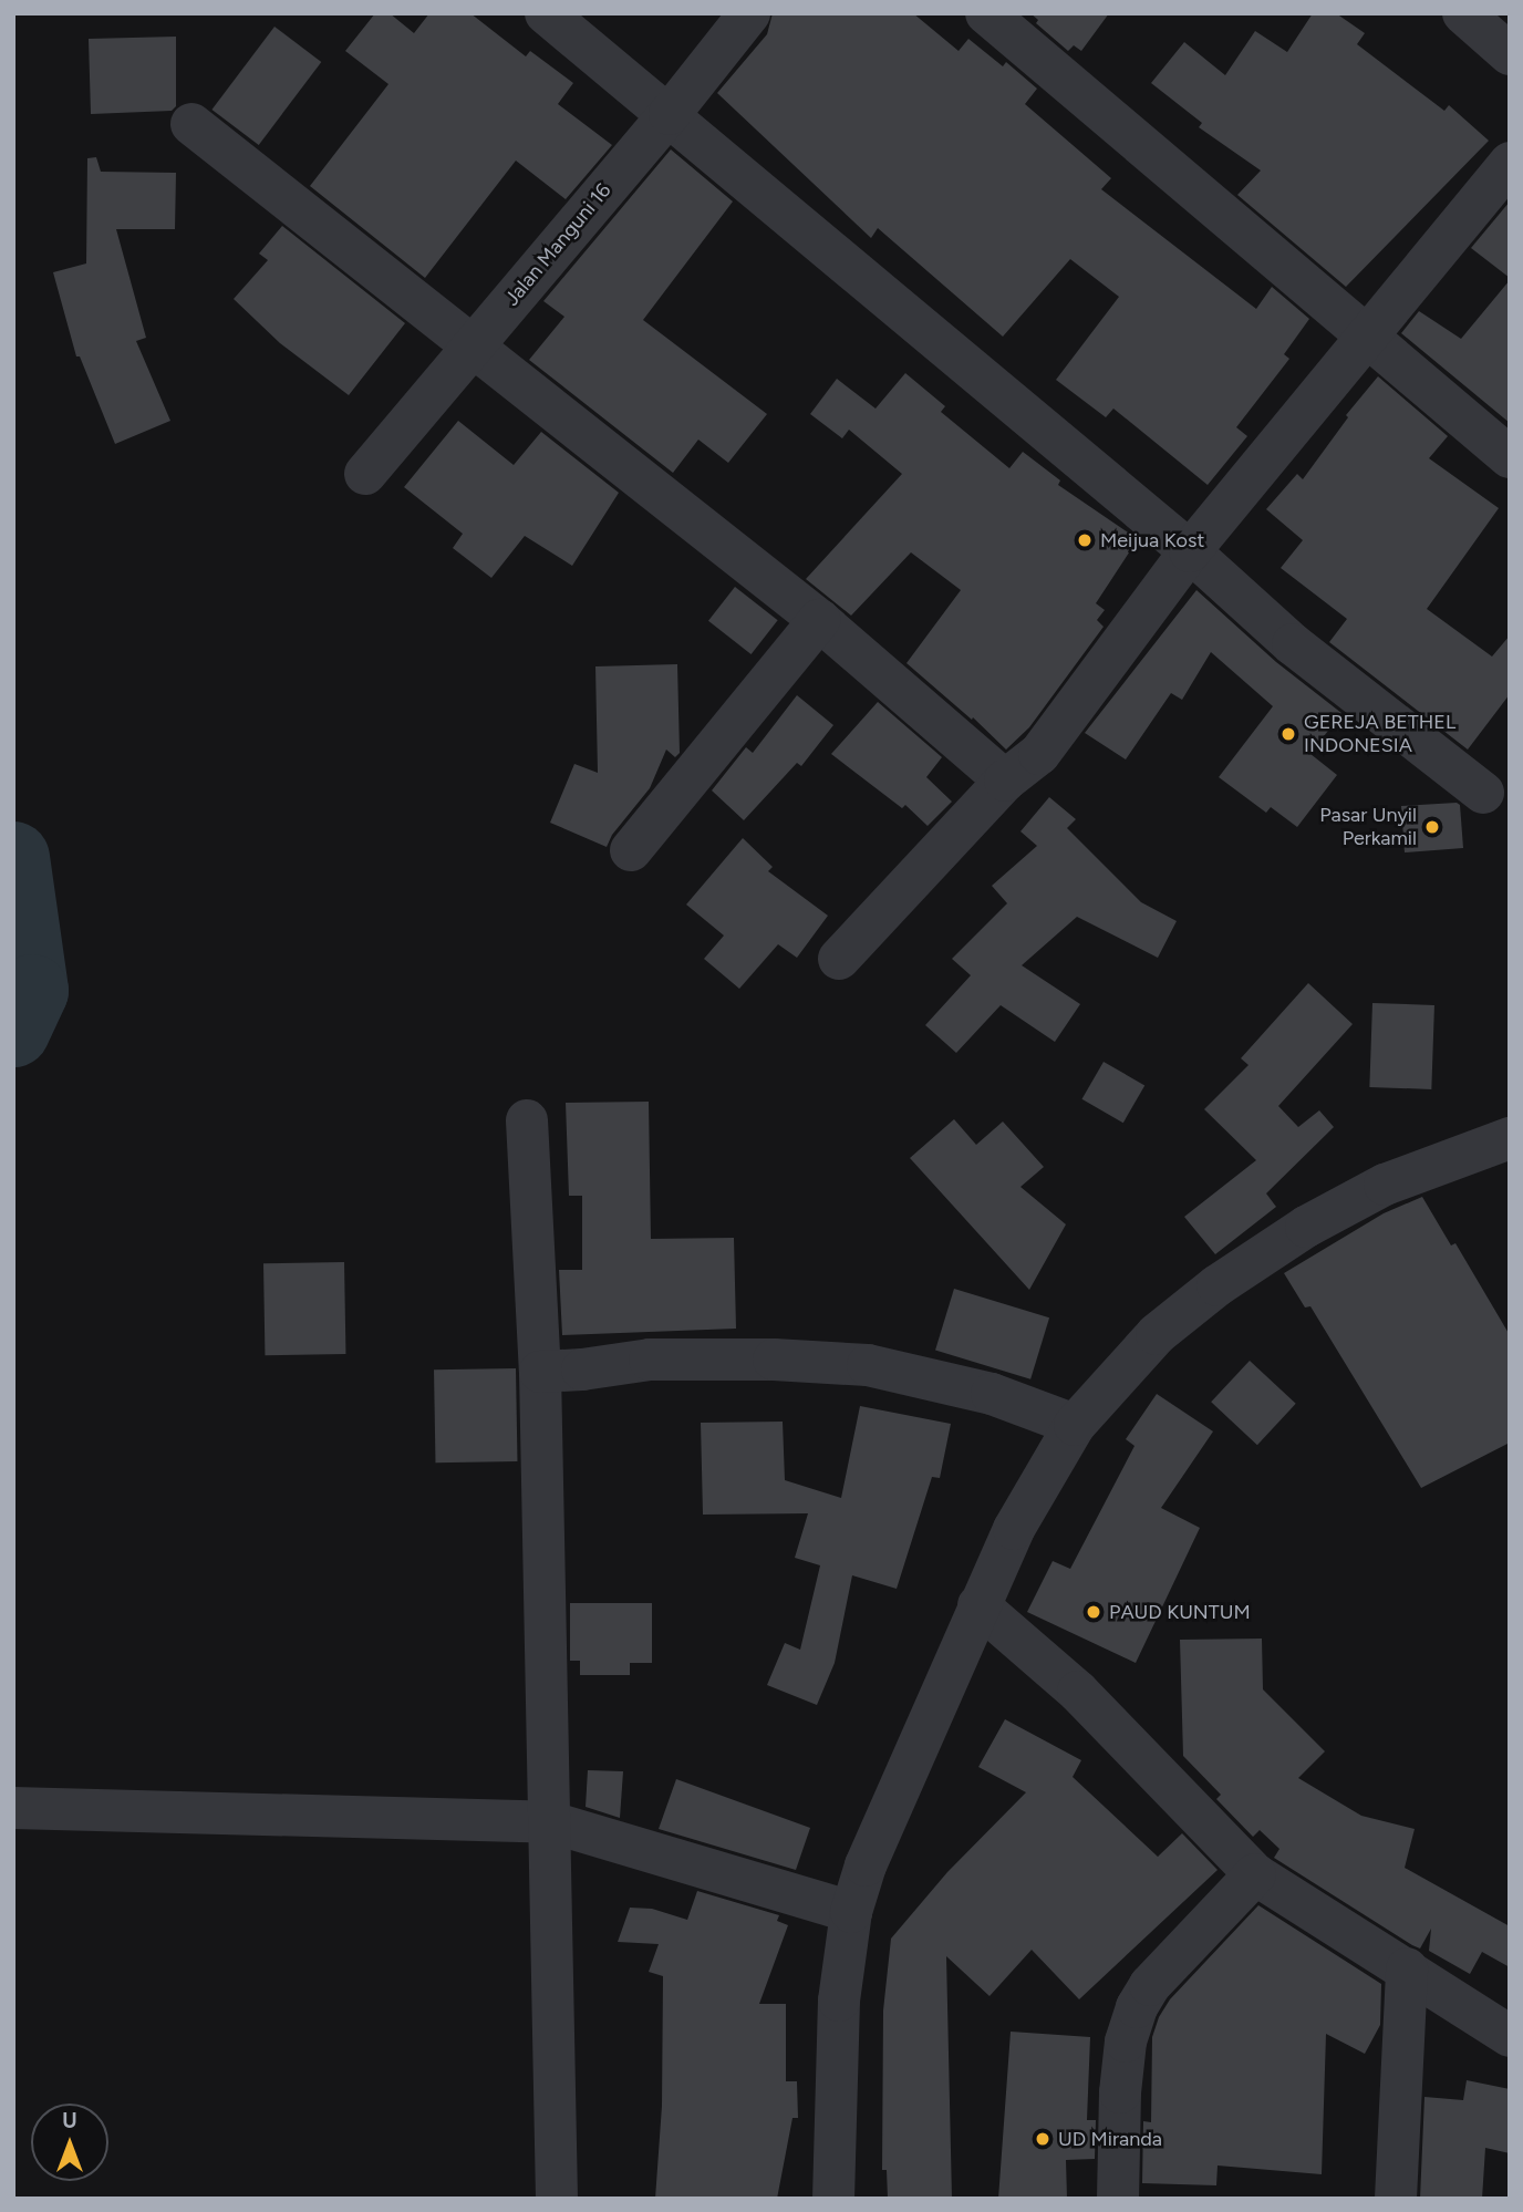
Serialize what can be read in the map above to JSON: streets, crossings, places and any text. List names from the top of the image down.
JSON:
{
  "streets": {
    "street": ["Jalan Manguni 16"]
  },
  "places": [
    "Meijua Kost",
    "GEREJA BETHEL INDONESIA",
    "Pasar Unyil Perkamil",
    "PAUD KUNTUM",
    "UD Miranda"
  ],
  "north": "top"
}
